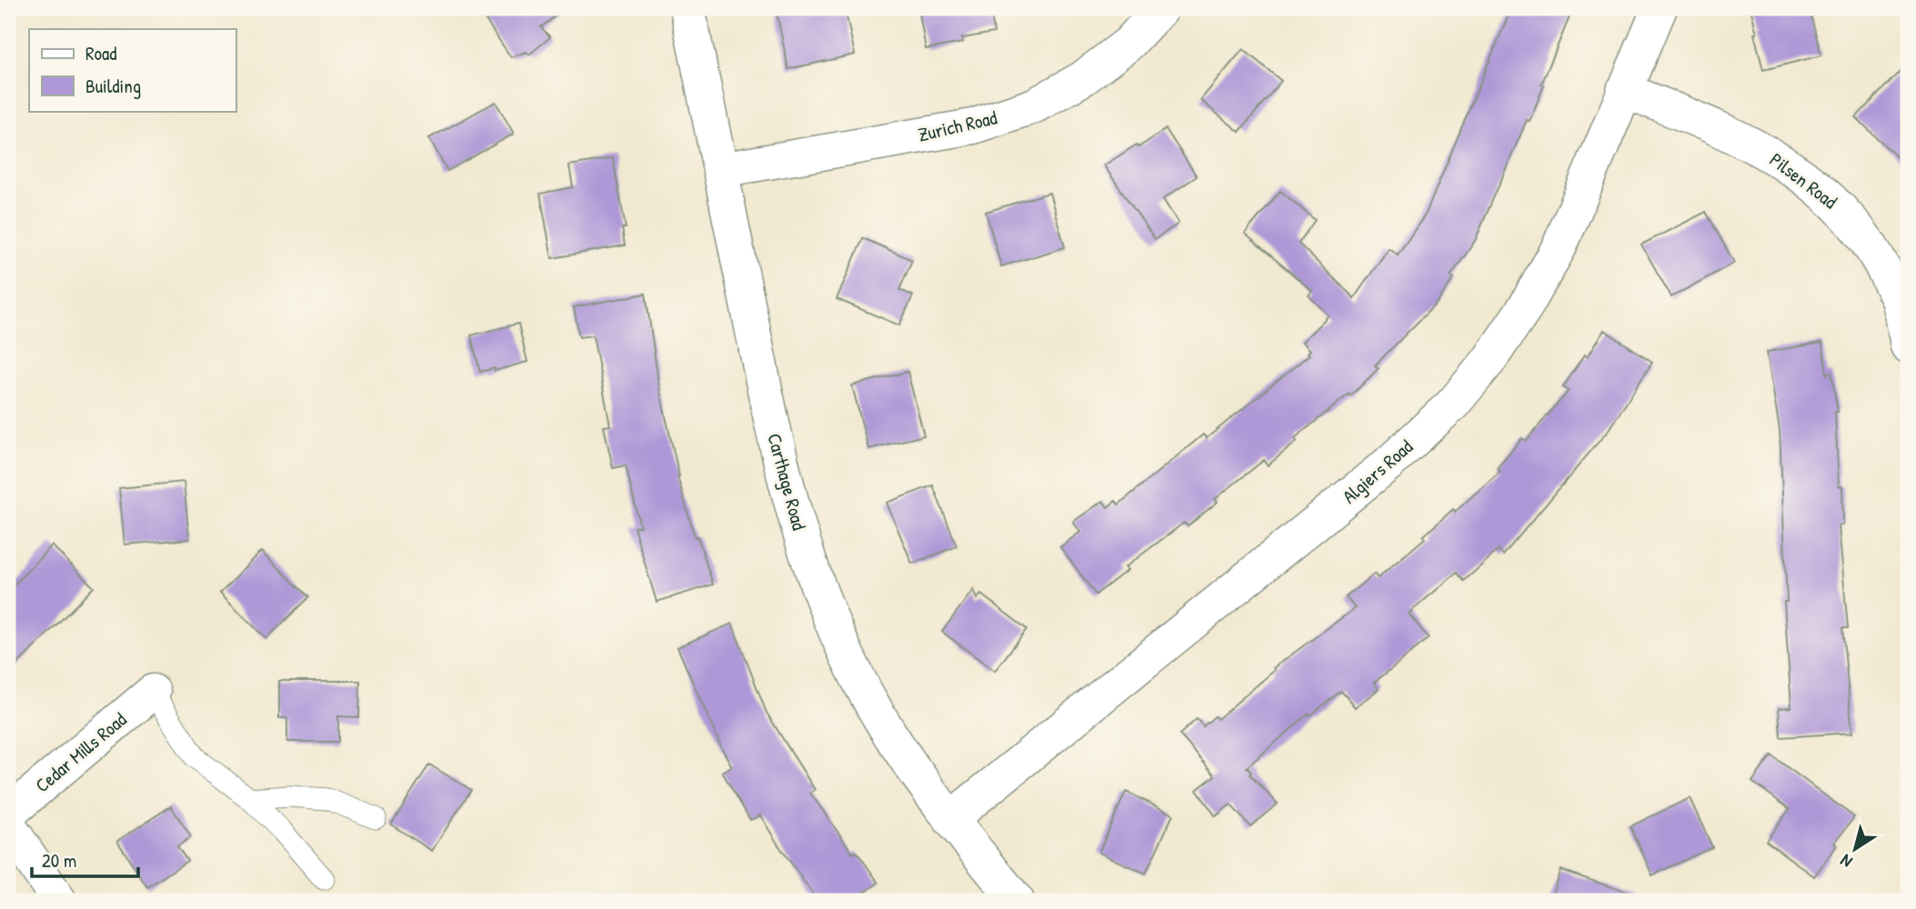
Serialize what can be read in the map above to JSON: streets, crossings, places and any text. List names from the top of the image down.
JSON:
{
  "streets": {
    "street": [
      "Zurich Road",
      "Pilsen Road",
      "Algiers Road",
      "Carthage Road",
      "Cedar Mills Road"
    ]
  },
  "crossings": [
    ["Zurich Road", "Carthage Road"],
    ["Pilsen Road", "Algiers Road"],
    ["Algiers Road", "Carthage Road"]
  ],
  "legend": ["Road", "Building"],
  "scale_bar": "20 m",
  "north": "bottom left"
}
